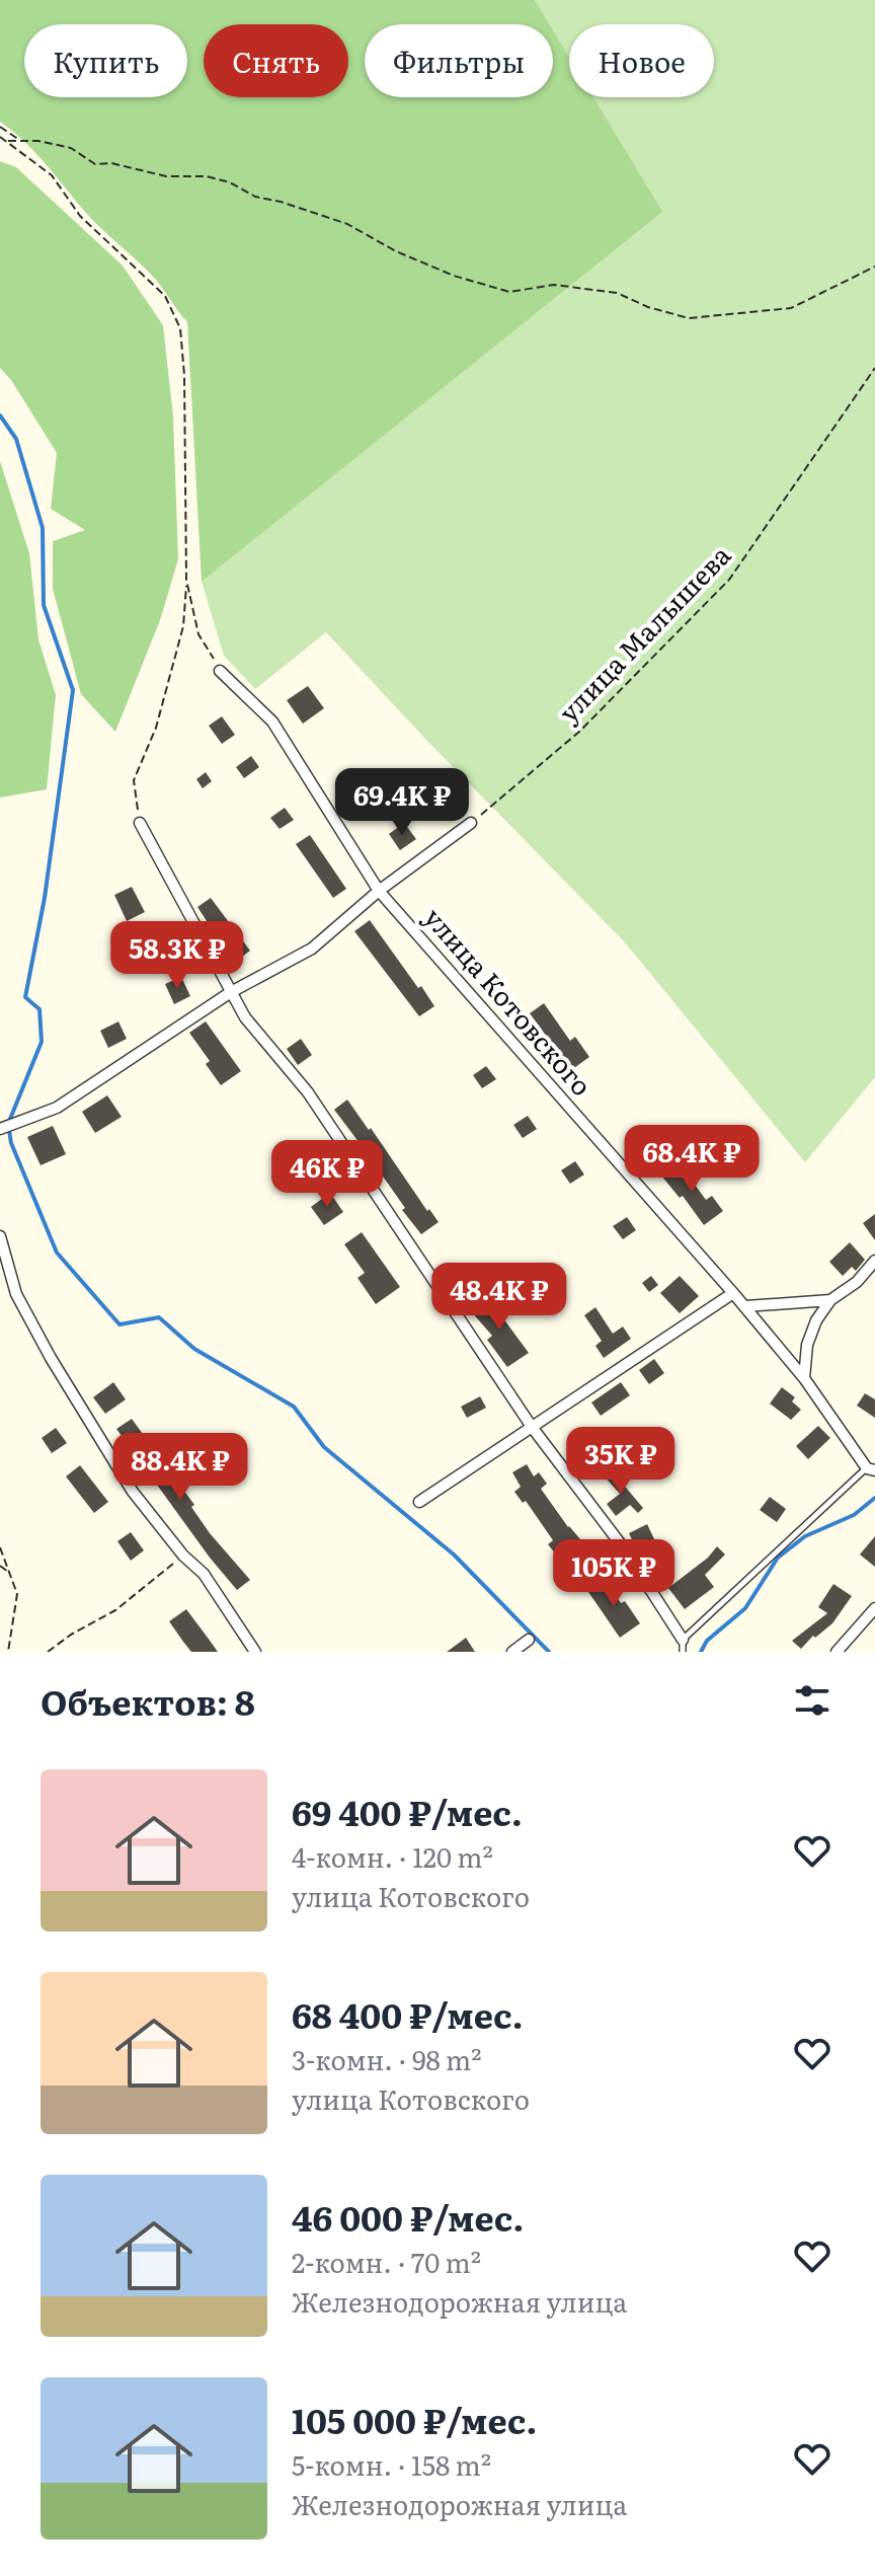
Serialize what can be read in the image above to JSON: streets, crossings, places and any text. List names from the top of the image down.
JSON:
{
  "streets": {
    "street": ["улица Котовского"],
    "path": ["улица Малышева"]
  },
  "page": {
    "chip": [
      "Купить",
      "Снять",
      "Фильтры",
      "Новое"
    ],
    "price": [
      "69.4K ₽",
      "58.3K ₽",
      "68.4K ₽",
      "46K ₽",
      "48.4K ₽",
      "35K ₽",
      "88.4K ₽",
      "105K ₽"
    ],
    "heading": "Объектов: 8",
    "list": [
      {
        "name": "69 400 ₽/мес.",
        "note": "4-комн. · 120 m² · улица Котовского"
      },
      {
        "name": "68 400 ₽/мес.",
        "note": "3-комн. · 98 m² · улица Котовского"
      },
      {
        "name": "46 000 ₽/мес.",
        "note": "2-комн. · 70 m² · Железнодорожная улица"
      },
      {
        "name": "105 000 ₽/мес.",
        "note": "5-комн. · 158 m² · Железнодорожная улица"
      }
    ]
  }
}
